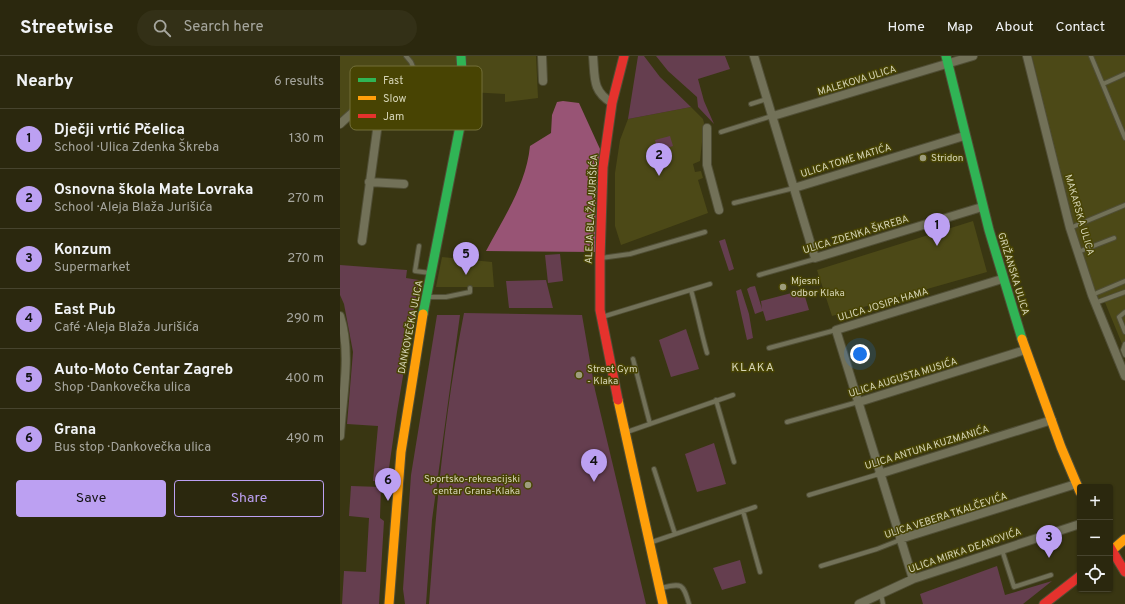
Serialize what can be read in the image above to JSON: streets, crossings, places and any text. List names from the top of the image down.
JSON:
{
  "streets": {
    "street": [
      "MALEKOVA ULICA",
      "ULICA TOME MATIĆA",
      "ALEJA BLAŽA JURIŠIĆA",
      "MAKARSKA ULICA",
      "ULICA ZDENKA ŠKREBA",
      "GRIŽANSKA ULICA",
      "ULICA JOSIPA HAMA",
      "DANKOVEČKA ULICA",
      "ULICA AUGUSTA MUSIĆA",
      "ULICA ANTUNA KUZMANIĆA",
      "ULICA VEBERA TKALČEVIĆA",
      "ULICA MIRKA DEANOVIĆA"
    ]
  },
  "crossings": [
    ["MALEKOVA ULICA", "GRIŽANSKA ULICA"],
    ["ULICA TOME MATIĆA", "GRIŽANSKA ULICA"],
    ["ULICA ZDENKA ŠKREBA", "GRIŽANSKA ULICA"],
    ["GRIŽANSKA ULICA", "ULICA JOSIPA HAMA"],
    ["GRIŽANSKA ULICA", "ULICA AUGUSTA MUSIĆA"],
    ["GRIŽANSKA ULICA", "ULICA ANTUNA KUZMANIĆA"]
  ],
  "districts": ["KLAKA"],
  "places": [
    "Stridon",
    "Mjesni odbor Klaka",
    "Street Gym - Klaka",
    "Sportsko-rekreacijski centar Grana-Klaka"
  ],
  "legend": ["Fast", "Slow", "Jam"],
  "page": {
    "header": "Streetwise",
    "search": "Search here",
    "nav": [
      "Home",
      "Map",
      "About",
      "Contact"
    ],
    "heading": ["Nearby", "6 results"],
    "list": [
      {
        "mark": "1",
        "name": "Dječji vrtić Pčelica",
        "note": "School · Ulica Zdenka Škreba",
        "value": "130 m"
      },
      {
        "mark": "2",
        "name": "Osnovna škola Mate Lovraka",
        "note": "School · Aleja Blaža Jurišića",
        "value": "270 m"
      },
      {
        "mark": "3",
        "name": "Konzum",
        "note": "Supermarket",
        "value": "270 m"
      },
      {
        "mark": "4",
        "name": "East Pub",
        "note": "Café · Aleja Blaža Jurišića",
        "value": "290 m"
      },
      {
        "mark": "5",
        "name": "Auto-Moto Centar Zagreb",
        "note": "Shop · Dankovečka ulica",
        "value": "400 m"
      },
      {
        "mark": "6",
        "name": "Grana",
        "note": "Bus stop · Dankovečka ulica",
        "value": "490 m"
      }
    ],
    "pins": [
      "2",
      "1",
      "5",
      "4",
      "6",
      "3"
    ],
    "buttons": ["Save", "Share"],
    "map_buttons": ["+", "−"]
  }
}
